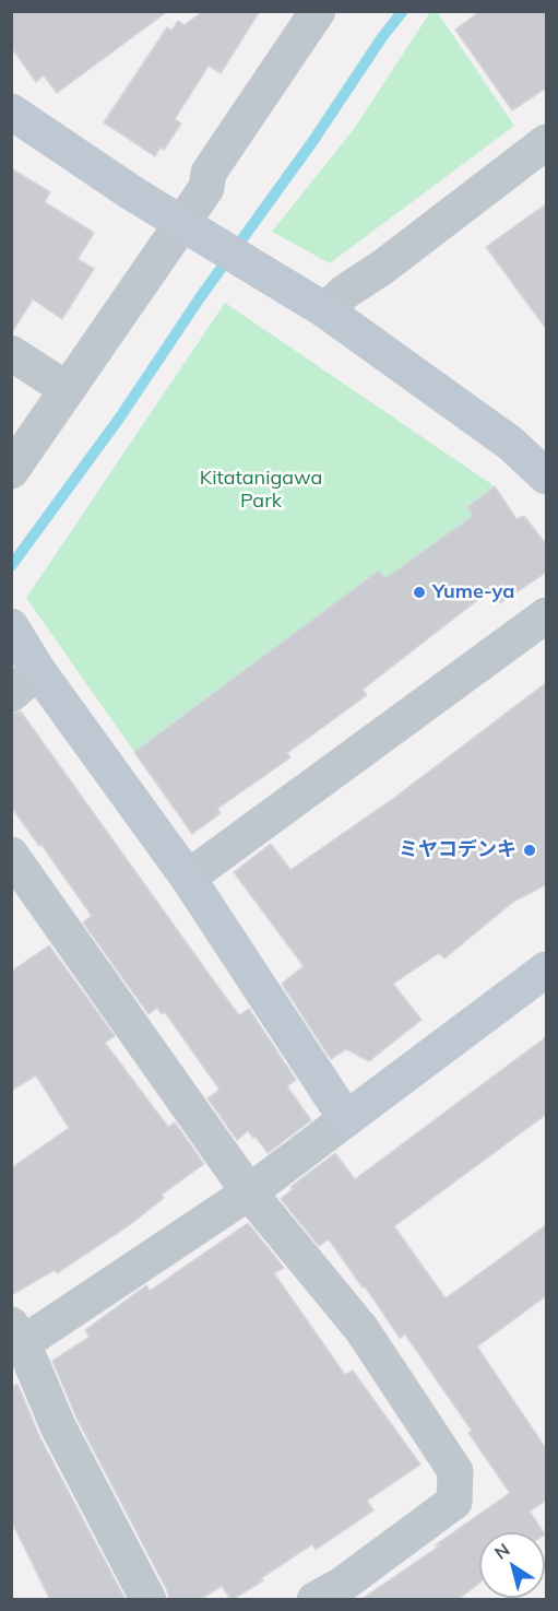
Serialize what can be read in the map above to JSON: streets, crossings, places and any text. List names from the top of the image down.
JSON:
{
  "parks": ["Kitatanigawa Park"],
  "places": ["Yume-ya", "ミヤコデンキ"],
  "north": "top left"
}
